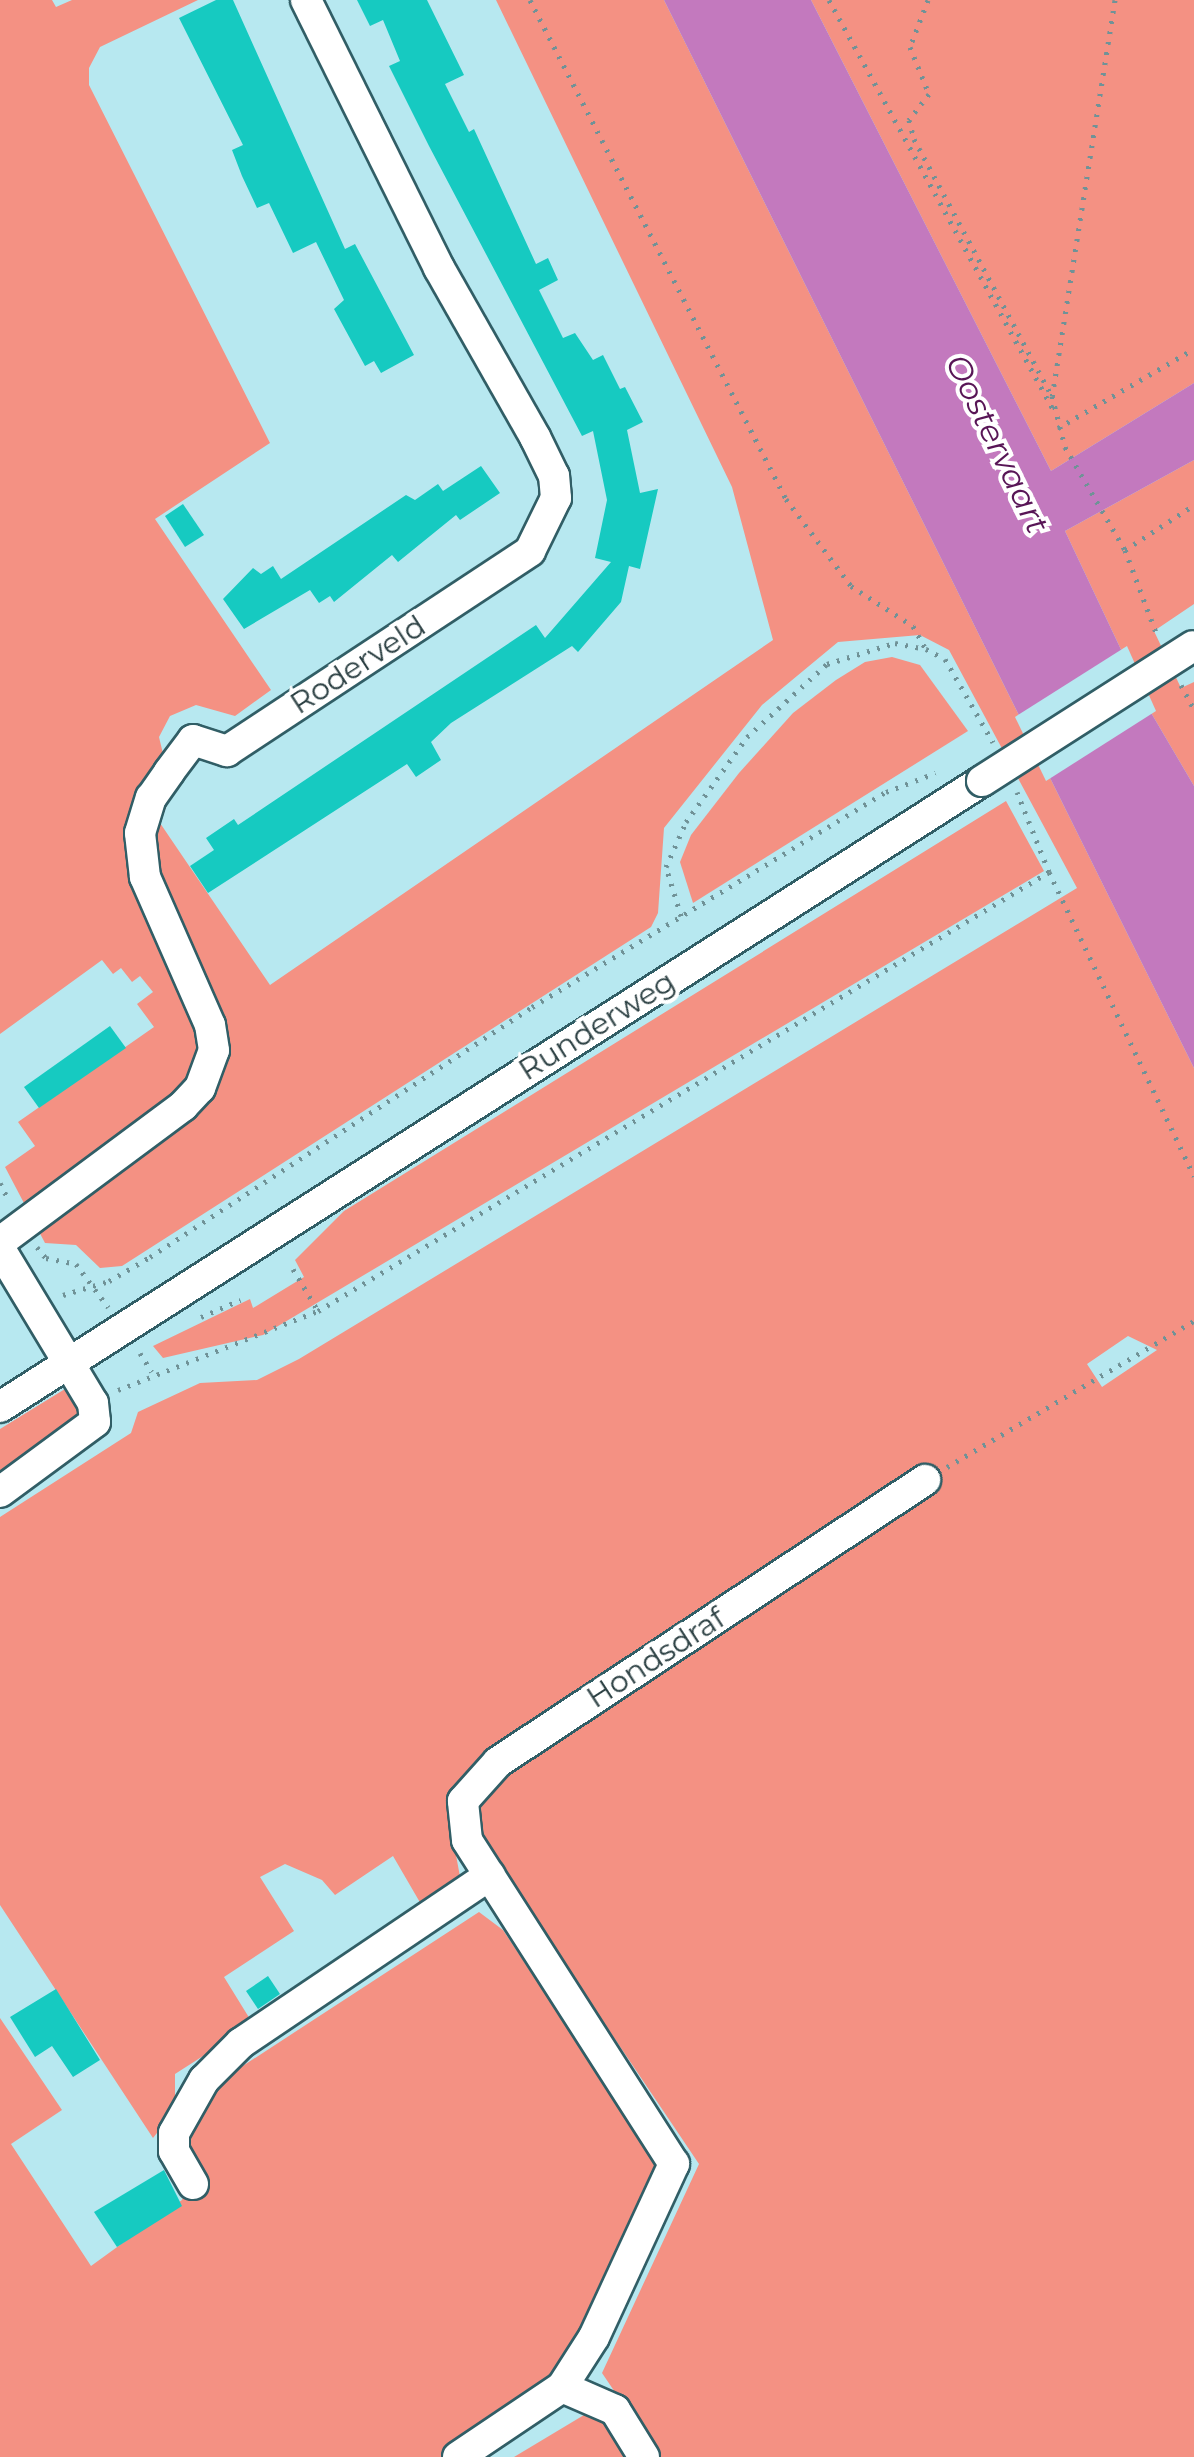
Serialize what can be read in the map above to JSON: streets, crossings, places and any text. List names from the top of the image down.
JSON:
{
  "streets": {
    "street": ["Roderveld", "Runderweg", "Hondsdraf"]
  },
  "water": ["Oostervaart"]
}
